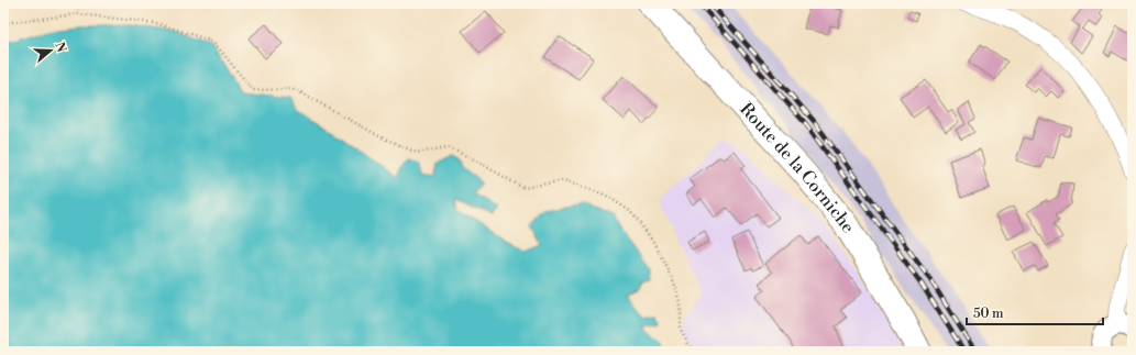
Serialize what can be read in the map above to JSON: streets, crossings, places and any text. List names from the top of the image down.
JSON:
{
  "streets": {
    "main road": ["Route de la Corniche"]
  },
  "scale_bar": "50 m",
  "north": "right"
}
